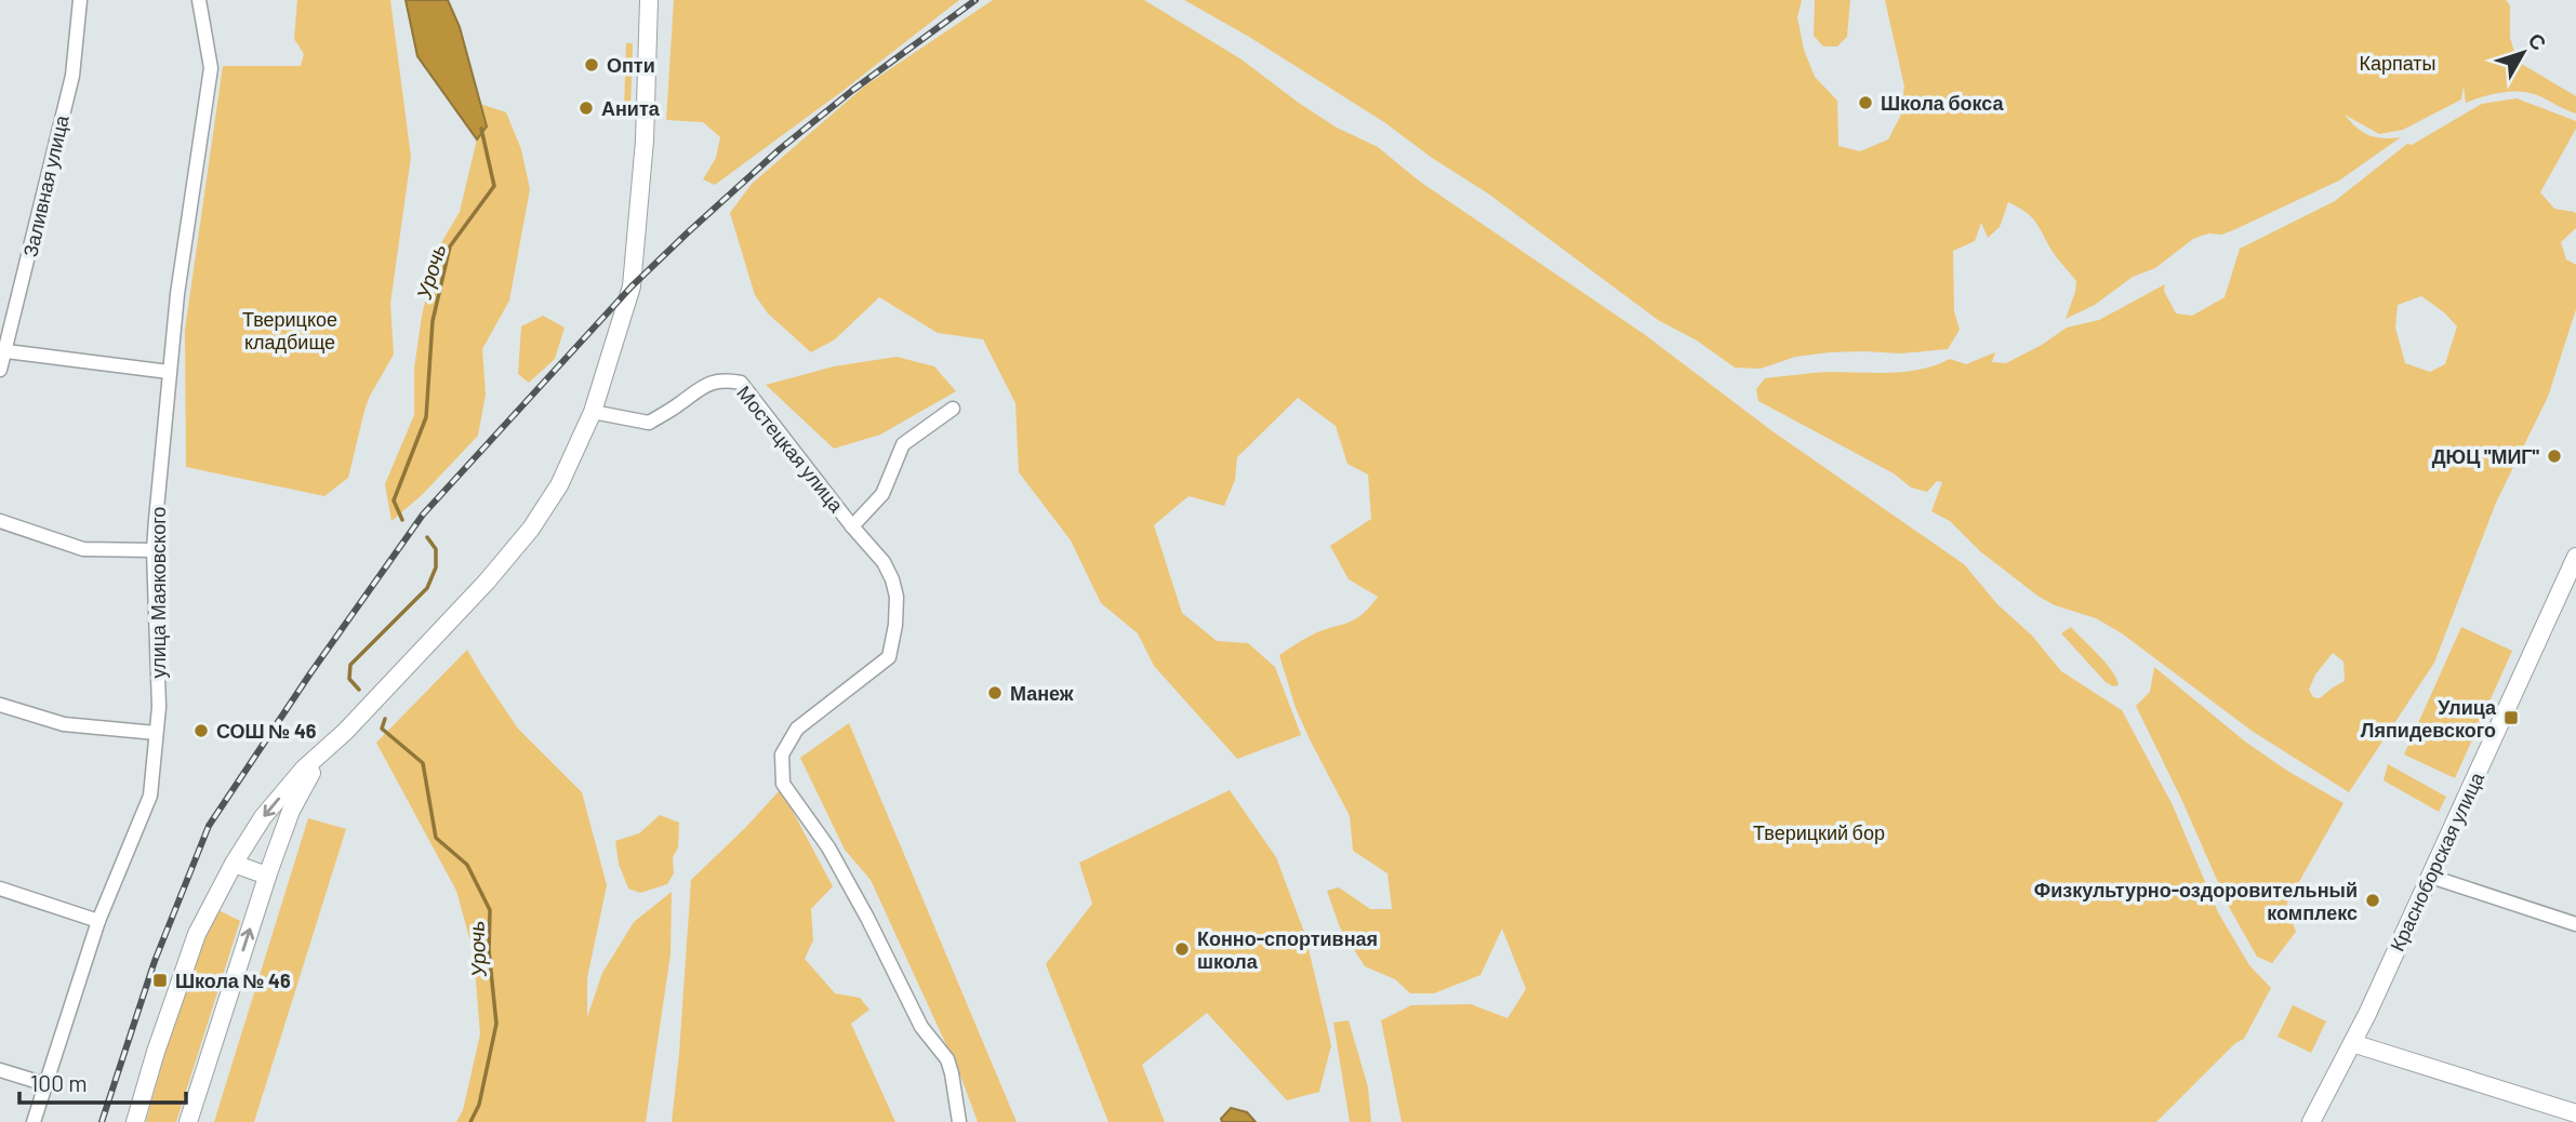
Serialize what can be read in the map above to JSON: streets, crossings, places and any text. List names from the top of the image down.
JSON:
{
  "streets": {
    "main road": ["Красноборская улица"],
    "street": ["Заливная улица", "Мостецкая улица", "улица Маяковского"]
  },
  "water": ["Урочь"],
  "parks": ["Карпаты", "Тверицкое кладбище", "Тверицкий бор"],
  "places": {
    "other": [
      "Опти",
      "Школа бокса",
      "Анита",
      "ДЮЦ \"МИГ\"",
      "Манеж",
      "СОШ № 46",
      "Физкультурно-оздоровительный комплекс",
      "Конно-спортивная школа"
    ],
    "transit": ["Улица Ляпидевского", "Школа № 46"]
  },
  "scale_bar": "100 m",
  "north": "top right"
}
